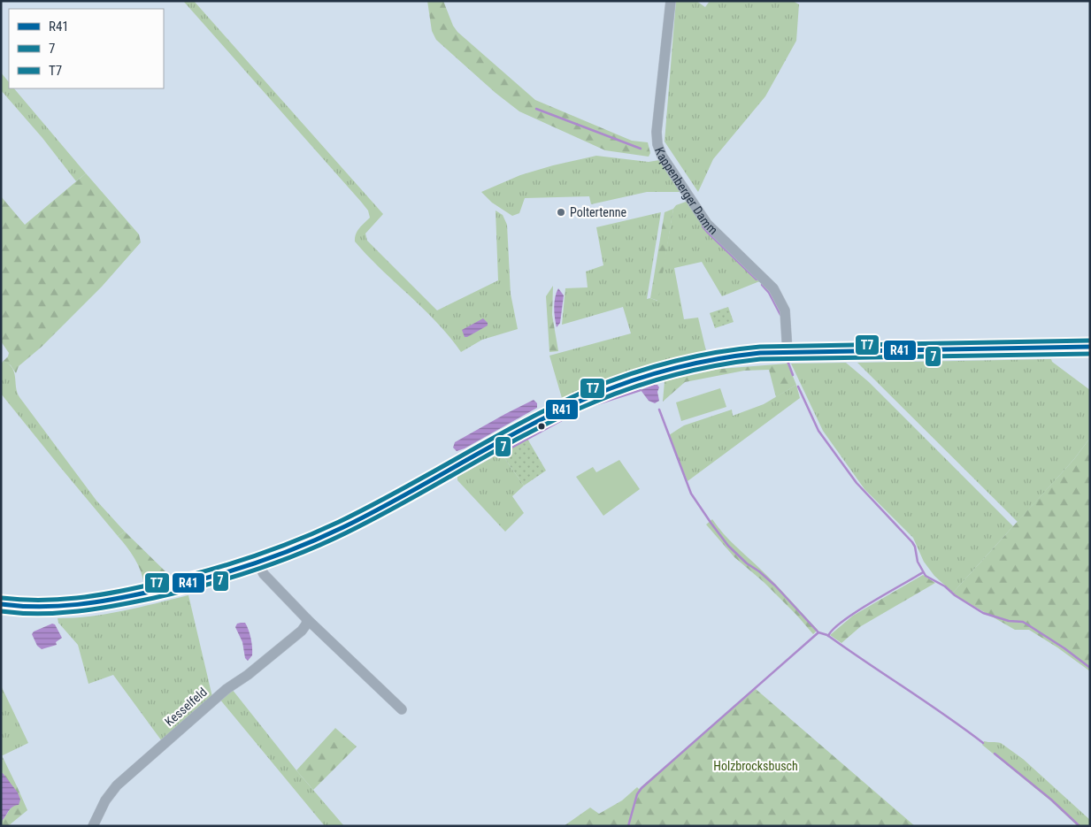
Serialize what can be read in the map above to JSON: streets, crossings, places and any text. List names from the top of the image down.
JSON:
{
  "streets": {
    "street": ["Kappenberger Damm", "Kesselfeld"]
  },
  "parks": ["Holzbrocksbusch"],
  "places": ["Poltertenne"],
  "lines": ["transit line T7", "transit line R41", "transit line 7"],
  "legend": ["R41", "7", "T7"]
}
